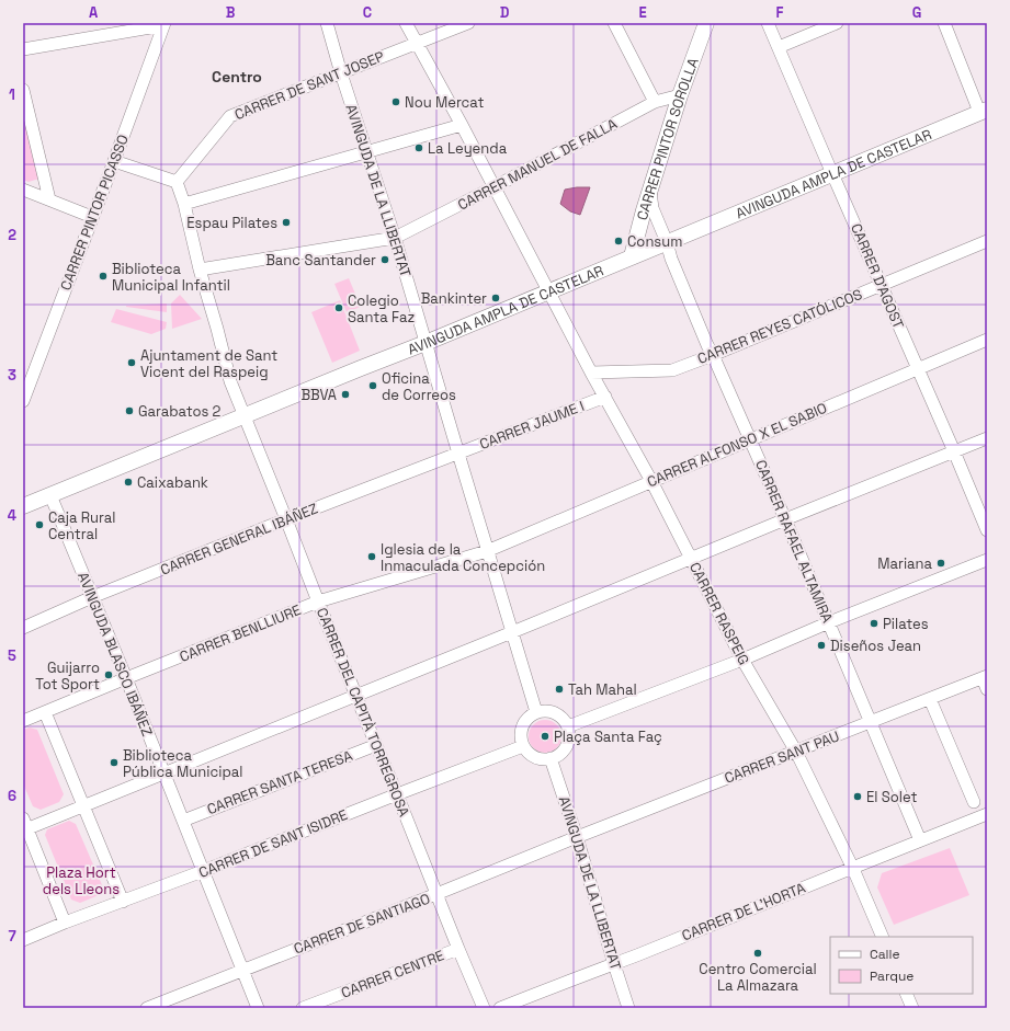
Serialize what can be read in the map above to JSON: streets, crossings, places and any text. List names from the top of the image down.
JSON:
{
  "streets": {
    "main road": ["CARRER PINTOR SOROLLA", "AVINGUDA AMPLA DE CASTELAR"],
    "street": [
      "CARRER DE SANT JOSEP",
      "CARRER MANUEL DE FALLA",
      "AVINGUDA DE LA LLIBERTAT",
      "CARRER PINTOR PICASSO",
      "CARRER D'AGOST",
      "CARRER REYES CATÓLICOS",
      "CARRER JAUME I",
      "CARRER ALFONSO X EL SABIO",
      "CARRER GENERAL IBÁÑEZ",
      "CARRER RAFAEL ALTAMIRA",
      "CARRER RASPEIG",
      "CARRER BENLLIURE",
      "AVINGUDA BLASCO IBÁÑEZ",
      "CARRER DEL CAPITÀ TORREGROSA",
      "CARRER SANT PAU",
      "CARRER SANTA TERESA",
      "CARRER DE SANT ISIDRE",
      "CARRER DE L'HORTA",
      "CARRER DE SANTIAGO",
      "CARRER CENTRE"
    ]
  },
  "crossings": [
    ["CARRER DE SANT JOSEP", "AVINGUDA DE LA LLIBERTAT"],
    ["CARRER DE SANT JOSEP", "CARRER RASPEIG"],
    ["CARRER DE SANT JOSEP", "CARRER DEL CAPITÀ TORREGROSA"],
    ["CARRER PINTOR SOROLLA", "CARRER MANUEL DE FALLA"],
    ["CARRER PINTOR SOROLLA", "AVINGUDA AMPLA DE CASTELAR"],
    ["CARRER PINTOR SOROLLA", "CARRER RAFAEL ALTAMIRA"],
    ["CARRER MANUEL DE FALLA", "AVINGUDA DE LA LLIBERTAT"],
    ["CARRER MANUEL DE FALLA", "CARRER RASPEIG"],
    ["CARRER MANUEL DE FALLA", "CARRER DEL CAPITÀ TORREGROSA"],
    ["AVINGUDA AMPLA DE CASTELAR", "AVINGUDA DE LA LLIBERTAT"],
    ["AVINGUDA AMPLA DE CASTELAR", "CARRER D'AGOST"],
    ["AVINGUDA AMPLA DE CASTELAR", "CARRER RAFAEL ALTAMIRA"],
    ["AVINGUDA AMPLA DE CASTELAR", "CARRER RASPEIG"],
    ["AVINGUDA AMPLA DE CASTELAR", "AVINGUDA BLASCO IBÁÑEZ"],
    ["AVINGUDA AMPLA DE CASTELAR", "CARRER DEL CAPITÀ TORREGROSA"],
    ["AVINGUDA DE LA LLIBERTAT", "CARRER JAUME I"],
    ["AVINGUDA DE LA LLIBERTAT", "CARRER ALFONSO X EL SABIO"],
    ["AVINGUDA DE LA LLIBERTAT", "CARRER GENERAL IBÁÑEZ"],
    ["AVINGUDA DE LA LLIBERTAT", "CARRER BENLLIURE"],
    ["AVINGUDA DE LA LLIBERTAT", "CARRER SANT PAU"],
    ["AVINGUDA DE LA LLIBERTAT", "CARRER DE SANT ISIDRE"],
    ["AVINGUDA DE LA LLIBERTAT", "CARRER DE L'HORTA"],
    ["AVINGUDA DE LA LLIBERTAT", "CARRER DE SANTIAGO"],
    ["CARRER D'AGOST", "CARRER REYES CATÓLICOS"],
    ["CARRER D'AGOST", "CARRER ALFONSO X EL SABIO"],
    ["CARRER REYES CATÓLICOS", "CARRER RAFAEL ALTAMIRA"],
    ["CARRER REYES CATÓLICOS", "CARRER RASPEIG"],
    ["CARRER JAUME I", "CARRER GENERAL IBÁÑEZ"],
    ["CARRER JAUME I", "CARRER RASPEIG"],
    ["CARRER ALFONSO X EL SABIO", "CARRER RAFAEL ALTAMIRA"],
    ["CARRER ALFONSO X EL SABIO", "CARRER RASPEIG"],
    ["CARRER ALFONSO X EL SABIO", "CARRER BENLLIURE"],
    ["CARRER GENERAL IBÁÑEZ", "AVINGUDA BLASCO IBÁÑEZ"],
    ["CARRER GENERAL IBÁÑEZ", "CARRER DEL CAPITÀ TORREGROSA"],
    ["CARRER RAFAEL ALTAMIRA", "CARRER SANT PAU"],
    ["CARRER RAFAEL ALTAMIRA", "CARRER DE L'HORTA"],
    ["CARRER RASPEIG", "CARRER SANT PAU"],
    ["CARRER RASPEIG", "CARRER DE L'HORTA"],
    ["CARRER BENLLIURE", "AVINGUDA BLASCO IBÁÑEZ"],
    ["CARRER BENLLIURE", "CARRER DEL CAPITÀ TORREGROSA"],
    ["AVINGUDA BLASCO IBÁÑEZ", "CARRER SANTA TERESA"],
    ["AVINGUDA BLASCO IBÁÑEZ", "CARRER DE SANT ISIDRE"],
    ["AVINGUDA BLASCO IBÁÑEZ", "CARRER DE SANTIAGO"],
    ["CARRER DEL CAPITÀ TORREGROSA", "CARRER SANTA TERESA"],
    ["CARRER DEL CAPITÀ TORREGROSA", "CARRER DE SANT ISIDRE"],
    ["CARRER DEL CAPITÀ TORREGROSA", "CARRER DE SANTIAGO"],
    ["CARRER DEL CAPITÀ TORREGROSA", "CARRER CENTRE"],
    ["CARRER SANT PAU", "CARRER DE SANTIAGO"]
  ],
  "districts": ["Centro"],
  "parks": ["Plaza Hort dels Lleons"],
  "places": [
    "Nou Mercat",
    "La Leyenda",
    "Espau Pilates",
    "Consum",
    "Banc Santander",
    "Biblioteca Municipal Infantil",
    "Bankinter",
    "Colegio Santa Faz",
    "Ajuntament de Sant Vicent del Raspeig",
    "Oficina de Correos",
    "BBVA",
    "Garabatos 2",
    "Caixabank",
    "Caja Rural Central",
    "Iglesia de la Inmaculada Concepción",
    "Mariana",
    "Pilates",
    "Diseños Jean",
    "Guijarro Tot Sport",
    "Tah Mahal",
    "Plaça Santa Faç",
    "Biblioteca Pública Municipal",
    "El Solet",
    "Centro Comercial La Almazara"
  ],
  "legend": ["Calle", "Parque"],
  "grid": {
    "columns": [
      "A",
      "B",
      "C",
      "D",
      "E",
      "F",
      "G"
    ],
    "rows": [
      "1",
      "2",
      "3",
      "4",
      "5",
      "6",
      "7"
    ]
  }
}
